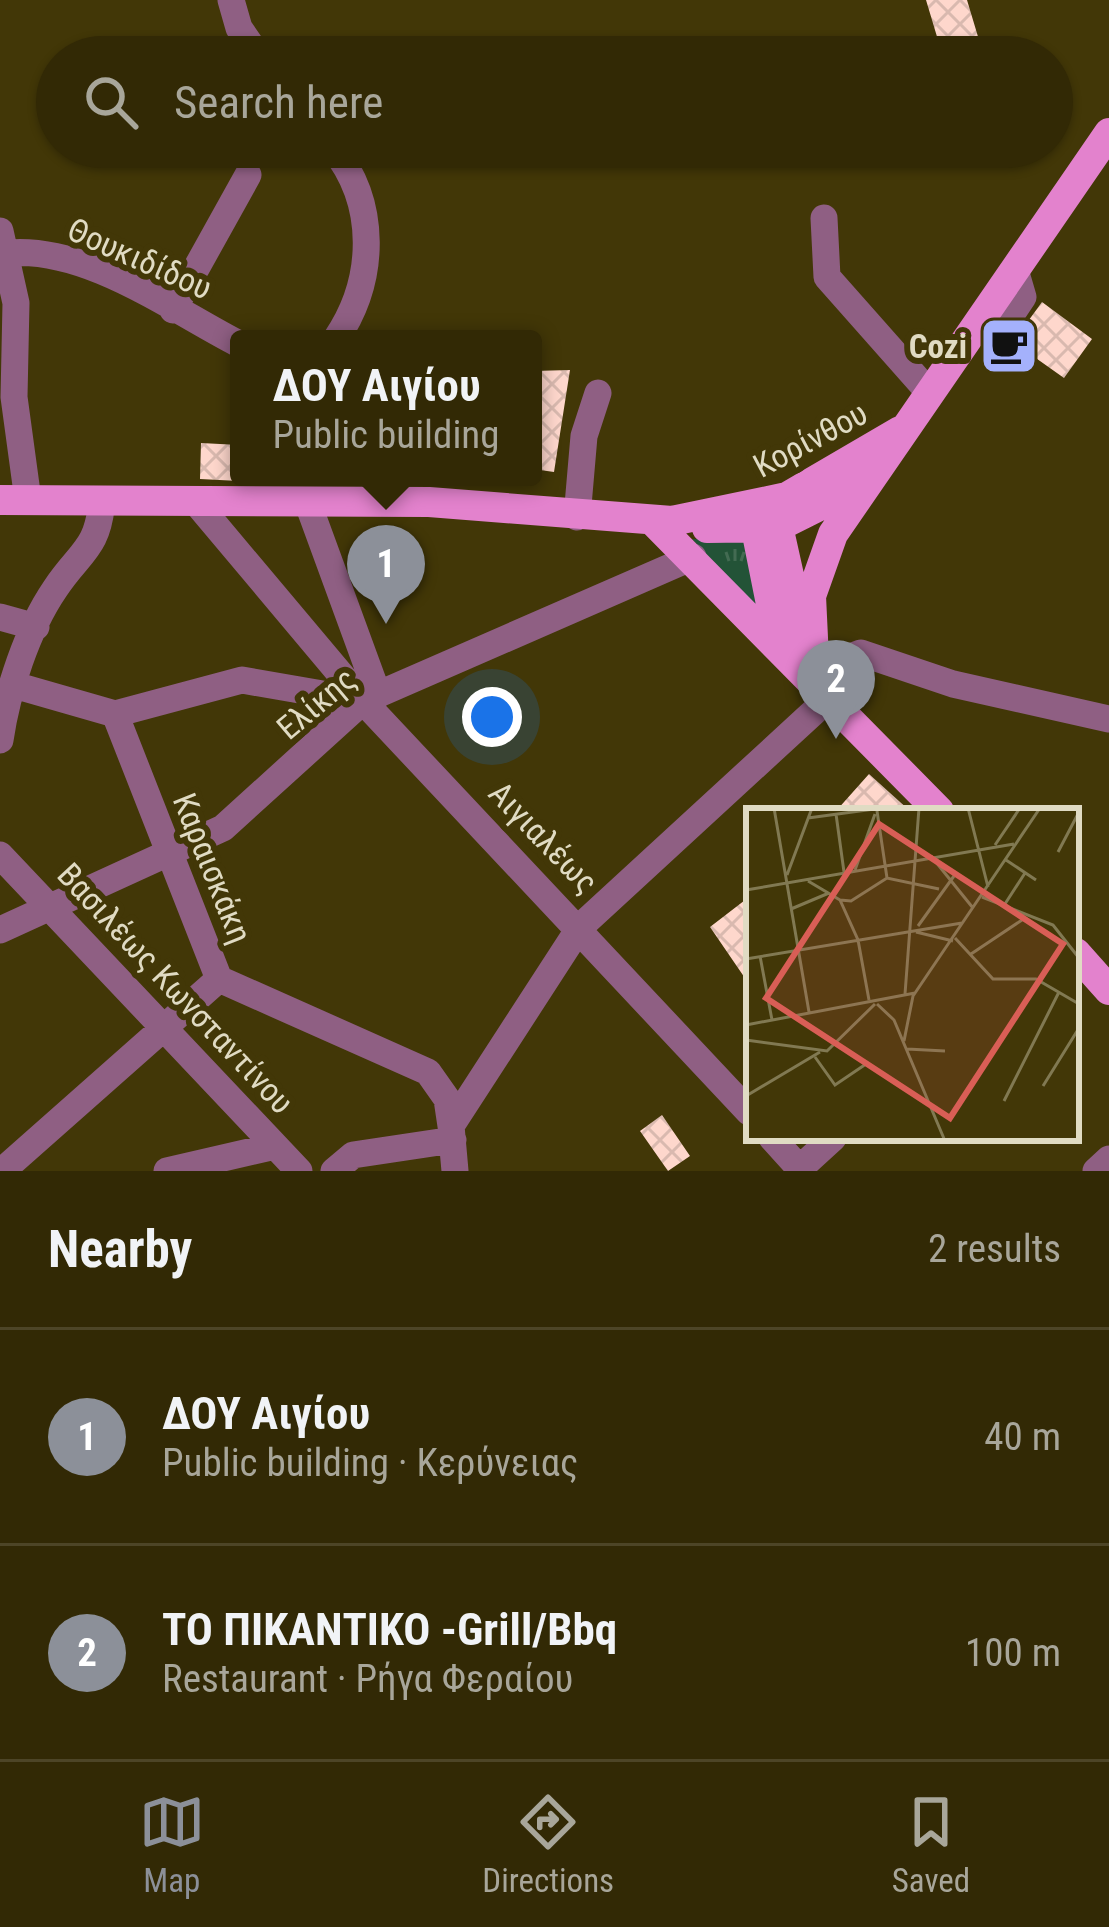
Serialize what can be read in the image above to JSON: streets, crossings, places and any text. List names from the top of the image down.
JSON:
{
  "streets": {
    "main road": ["Κορίνθου"],
    "street": [
      "Θουκιδίδου",
      "Ελίκης",
      "Αιγιαλέως",
      "Καραισκάκη",
      "Βασιλέως Κωνσταντίνου"
    ]
  },
  "crossings": [
    ["Ελίκης", "Αιγιαλέως"],
    ["Ελίκης", "Καραισκάκη"],
    ["Ελίκης", "Βασιλέως Κωνσταντίνου"]
  ],
  "places": {
    "cafe": ["Cozi"]
  },
  "page": {
    "search": "Search here",
    "popup": ["ΔΟΥ Αιγίου", "Public building"],
    "pins": ["1", "2"],
    "heading": ["Nearby", "2 results"],
    "list": [
      {
        "mark": "1",
        "name": "ΔΟΥ Αιγίου",
        "note": "Public building · Κερύνειας",
        "value": "40 m"
      },
      {
        "mark": "2",
        "name": "ΤΟ ΠΙΚΑΝΤΙΚΟ -Grill/Bbq",
        "note": "Restaurant · Ρήγα Φεραίου",
        "value": "100 m"
      }
    ],
    "nav": ["Map", "Directions", "Saved"]
  }
}
